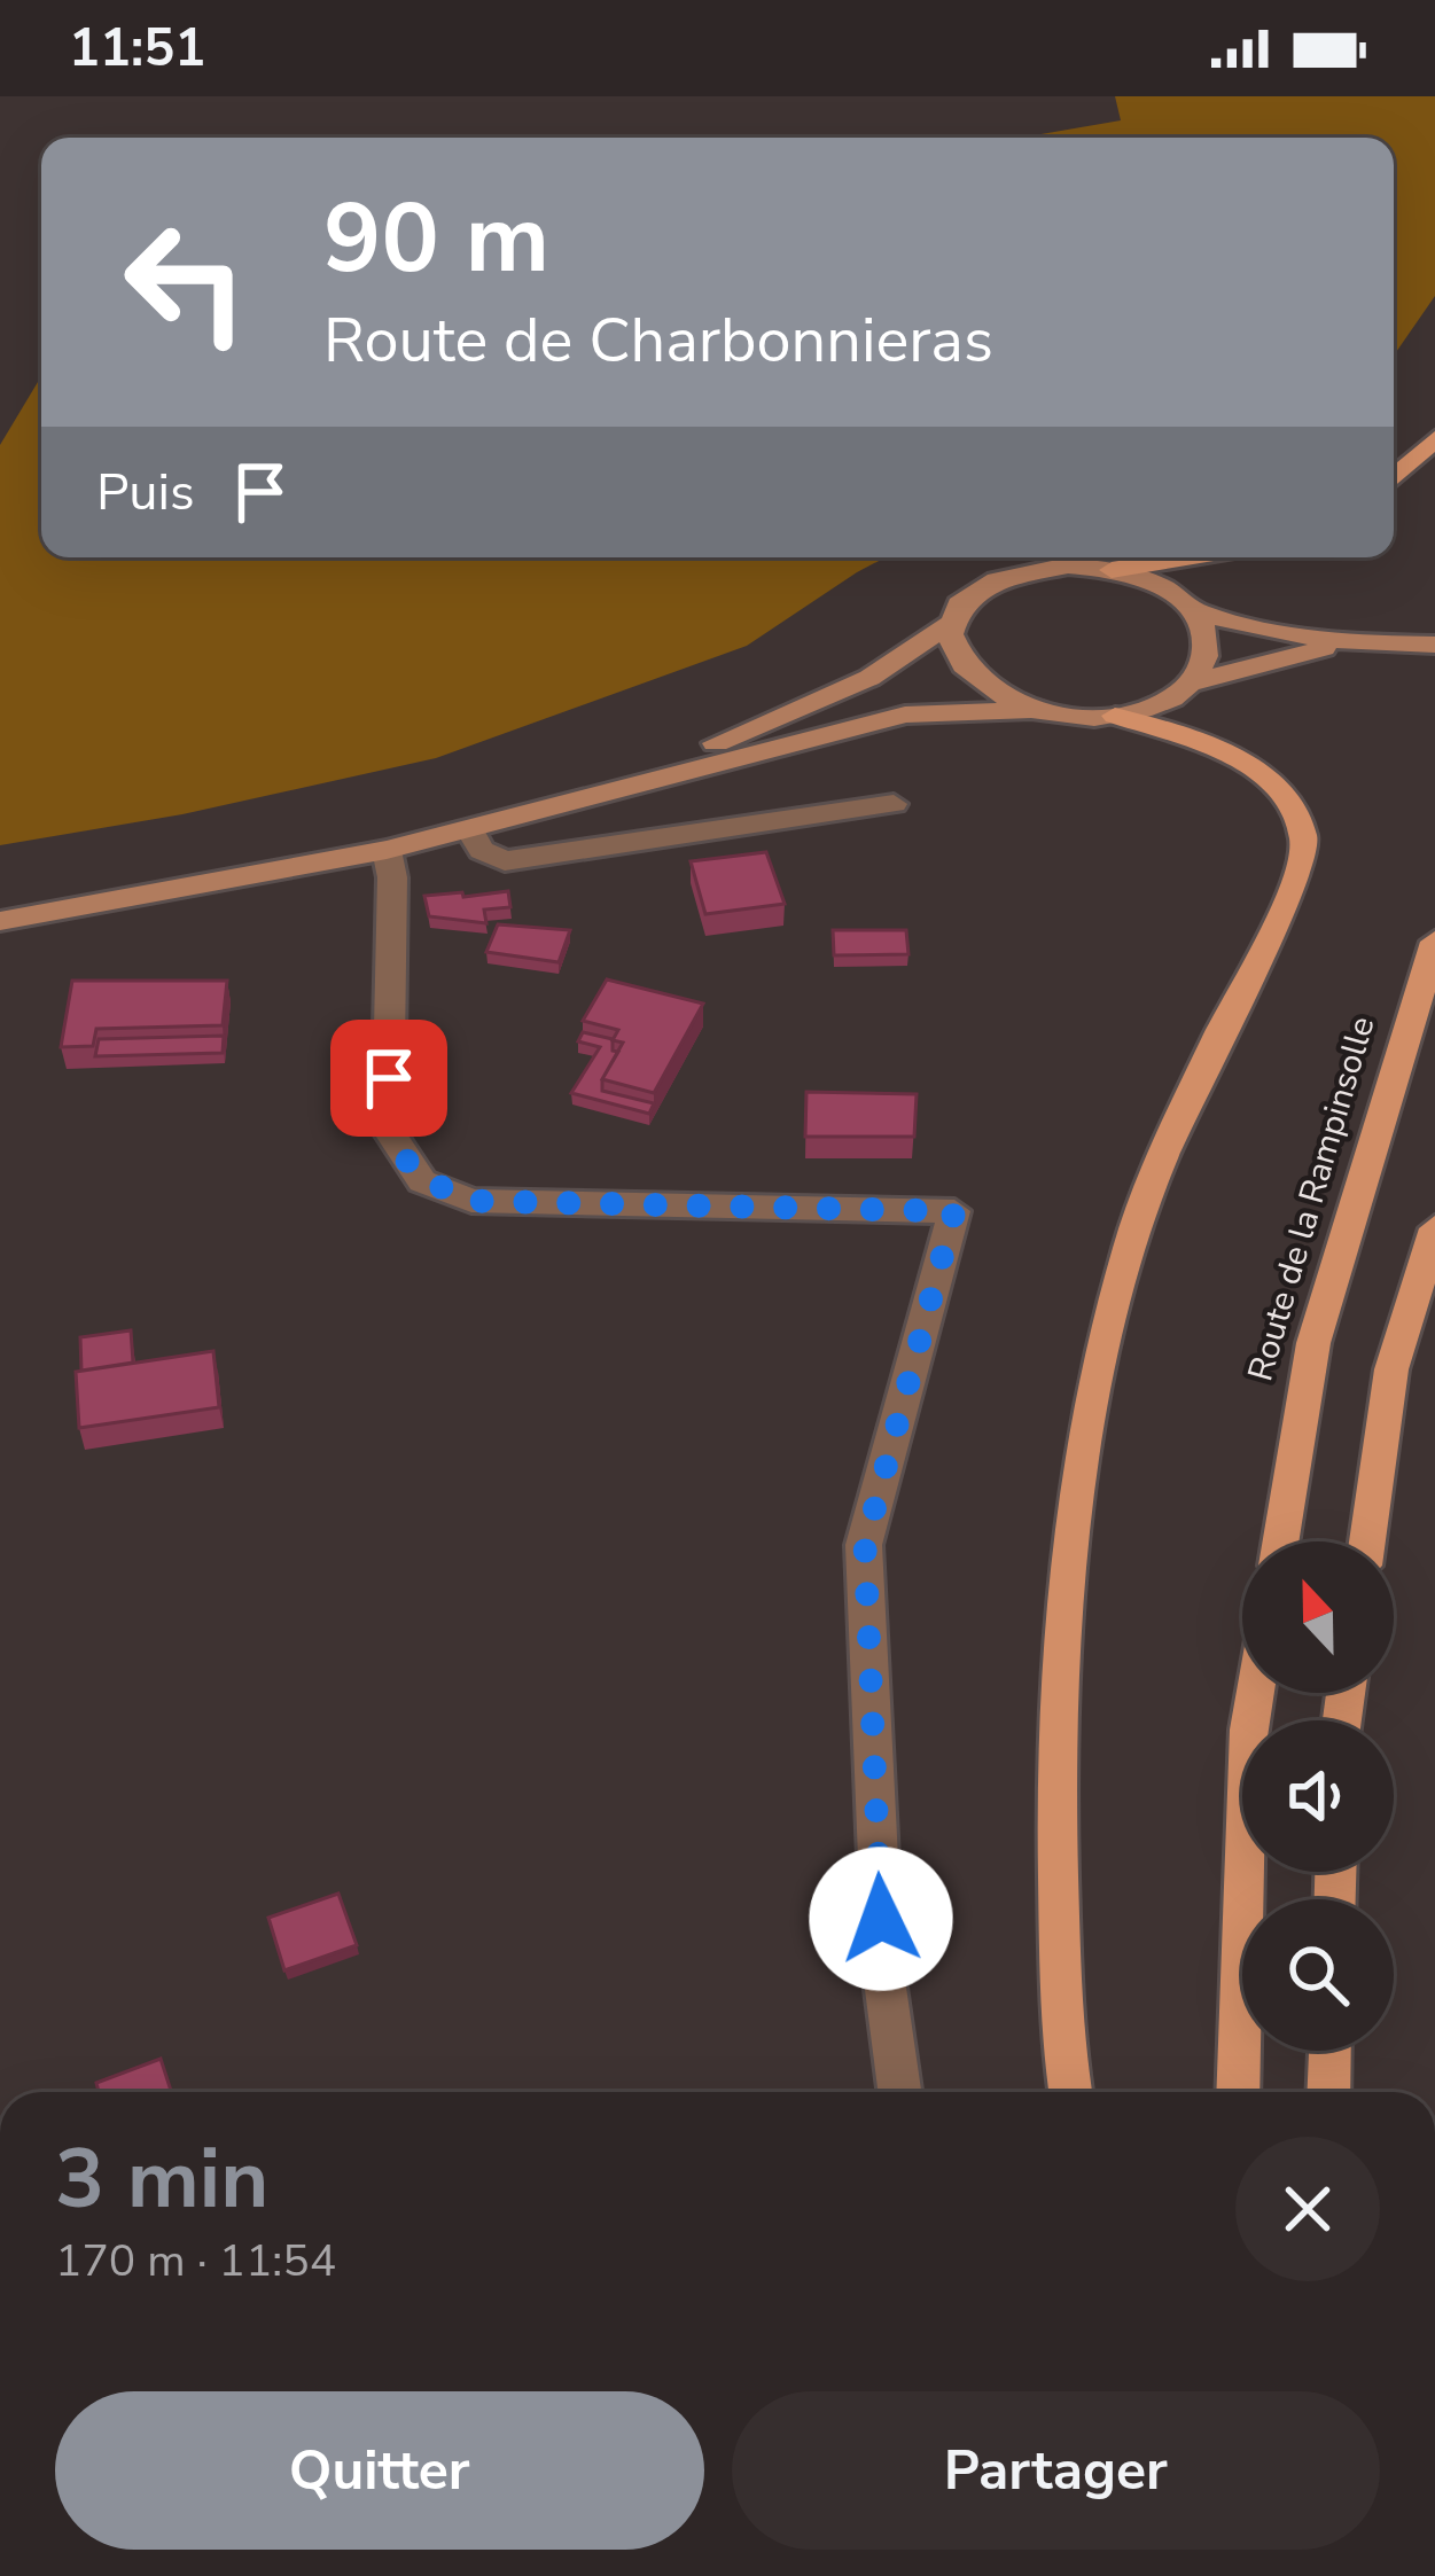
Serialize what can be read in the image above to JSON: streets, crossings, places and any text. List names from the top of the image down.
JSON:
{
  "streets": {
    "main road": ["Route de la Rampinsolle"]
  },
  "north": "top",
  "page": {
    "status": "11:51",
    "turn": ["90 m", "Route de Charbonnieras"],
    "then": "Puis",
    "heading": ["3 min", "170 m · 11:54"],
    "buttons": ["Quitter", "Partager"]
  }
}
